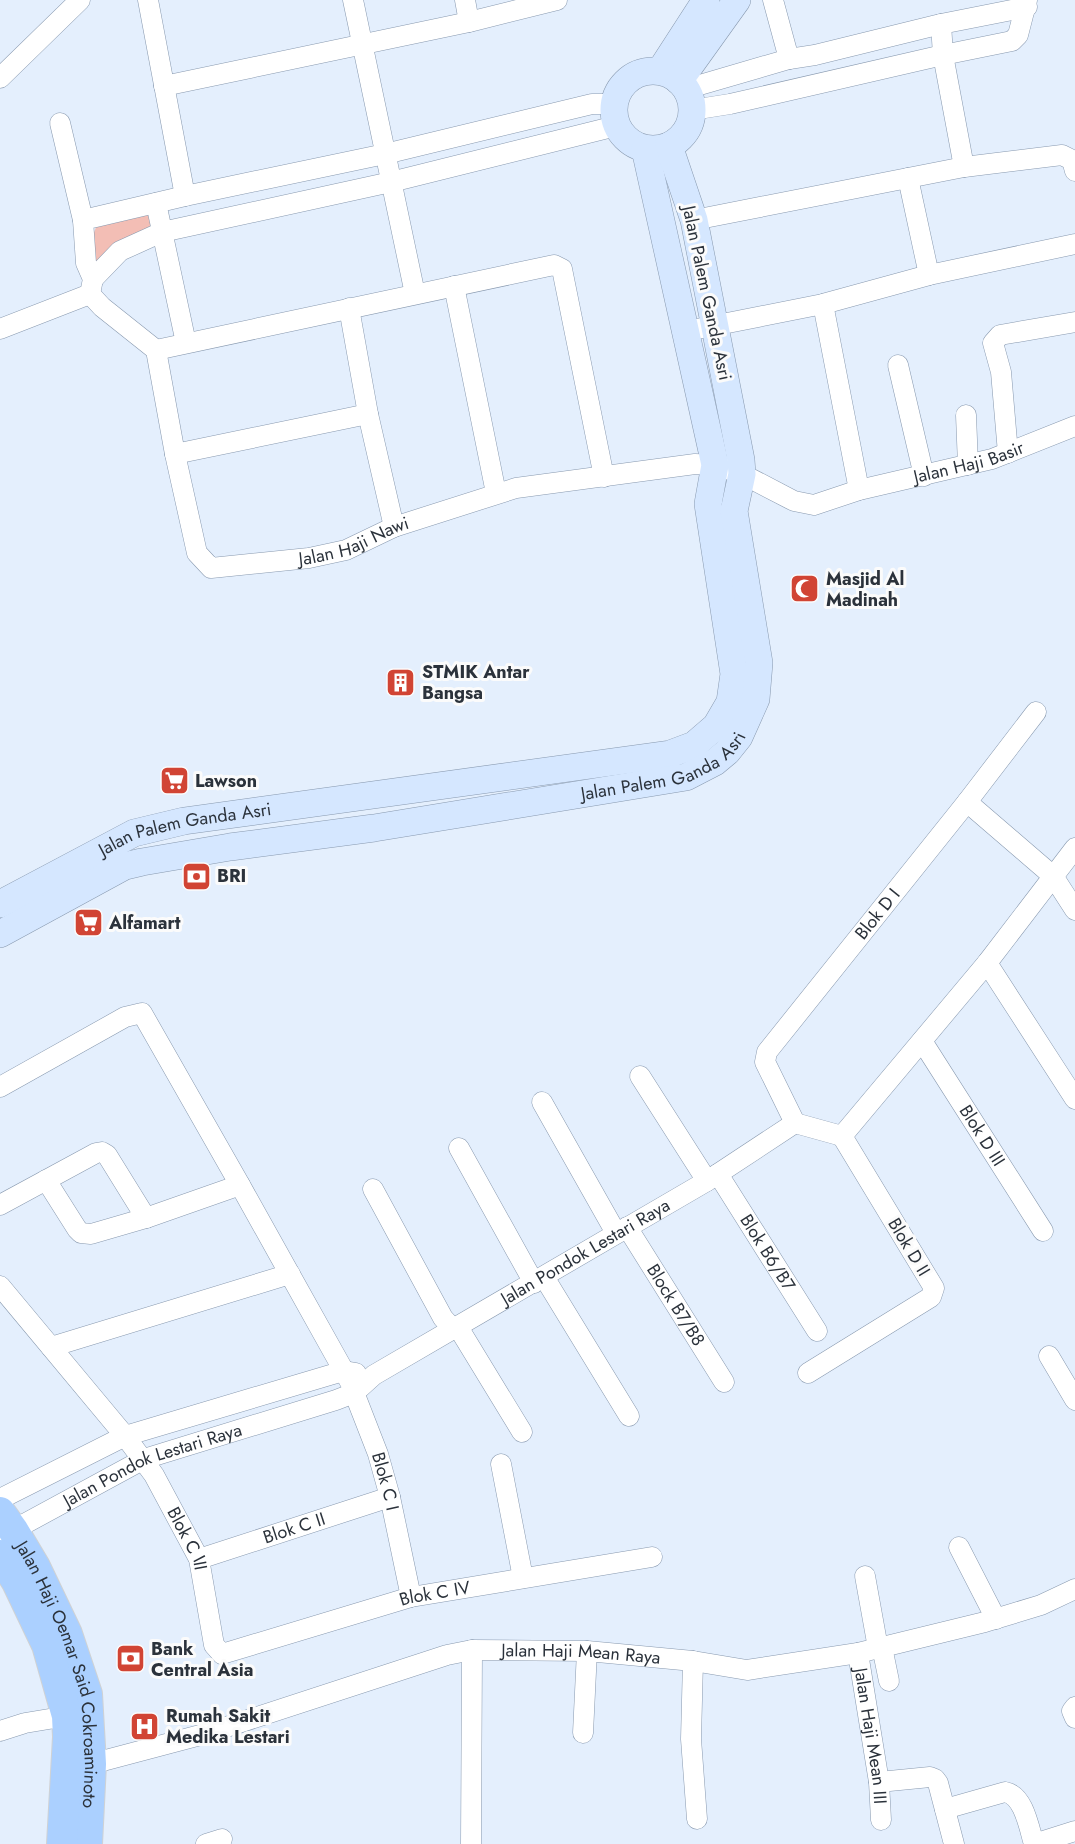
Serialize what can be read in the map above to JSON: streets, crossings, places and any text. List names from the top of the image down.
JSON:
{
  "streets": {
    "main road": ["Jalan Haji Oemar Said Cokroaminoto"],
    "street": [
      "Jalan Palem Ganda Asri",
      "Jalan Haji Basir",
      "Jalan Haji Nawi",
      "Blok D I",
      "Blok D III",
      "Blok D II",
      "Jalan Pondok Lestari Raya",
      "Blok B6/B7",
      "Block B7/B8",
      "Blok C I",
      "Blok C II",
      "Blok C III",
      "Blok C IV",
      "Jalan Haji Mean Raya",
      "Jalan Haji Mean III"
    ]
  },
  "crossings": [
    ["Jalan Palem Ganda Asri", "Jalan Haji Basir"],
    ["Jalan Palem Ganda Asri", "Jalan Haji Nawi"],
    ["Jalan Haji Basir", "Jalan Haji Nawi"],
    ["Blok D I", "Jalan Pondok Lestari Raya"],
    ["Jalan Pondok Lestari Raya", "Blok B6/B7"],
    ["Jalan Pondok Lestari Raya", "Block B7/B8"],
    ["Jalan Pondok Lestari Raya", "Blok C I"],
    ["Jalan Pondok Lestari Raya", "Blok C III"],
    ["Jalan Pondok Lestari Raya", "Jalan Haji Oemar Said Cokroaminoto"],
    ["Blok C I", "Blok C II"],
    ["Blok C I", "Blok C IV"],
    ["Blok C II", "Blok C III"],
    ["Blok C III", "Blok C IV"],
    ["Jalan Haji Mean Raya", "Jalan Haji Oemar Said Cokroaminoto"],
    ["Jalan Haji Mean Raya", "Jalan Haji Mean III"]
  ],
  "places": {
    "mosque": ["Masjid Al Madinah"],
    "building": ["STMIK Antar Bangsa"],
    "supermarket": ["Lawson", "Alfamart"],
    "bank": ["BRI", "Bank Central Asia"],
    "hospital": ["Rumah Sakit Medika Lestari"]
  }
}
